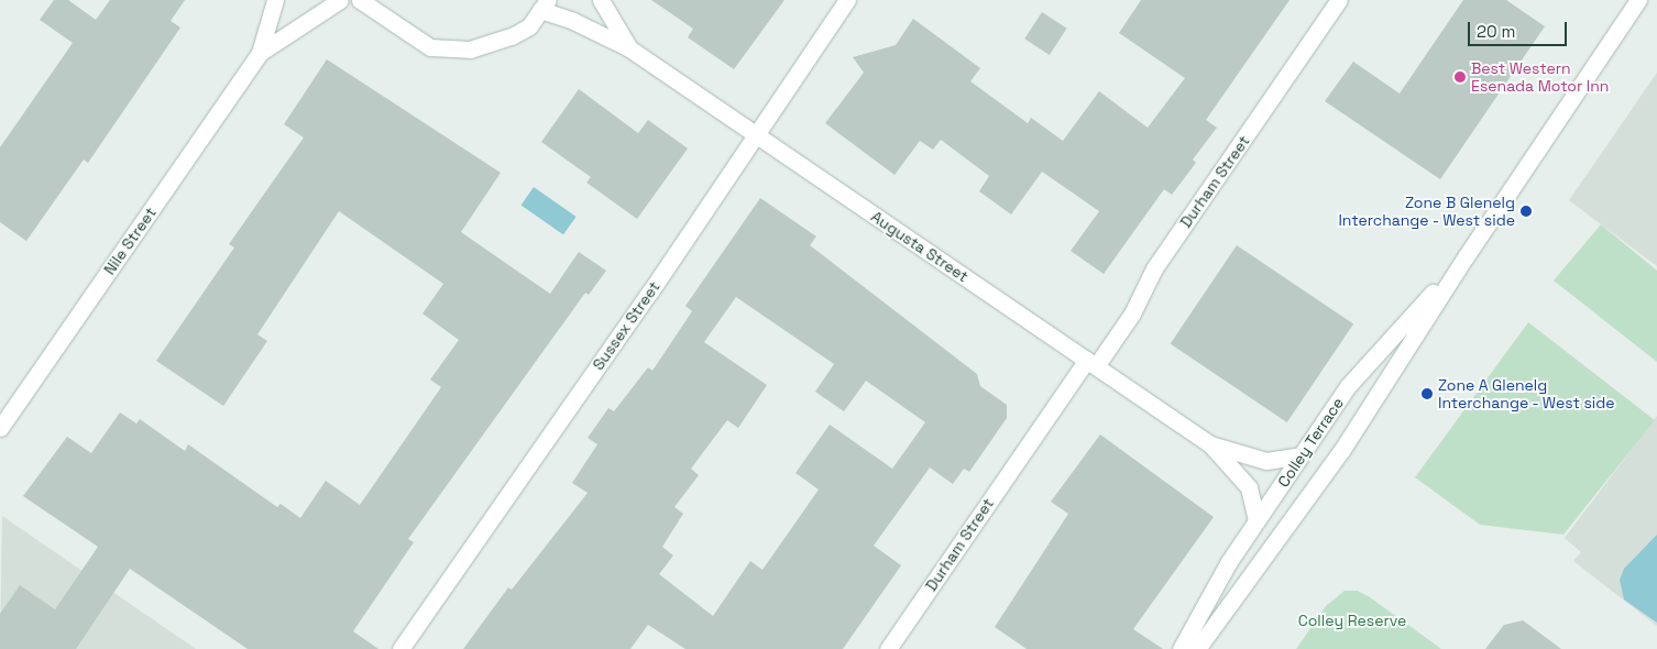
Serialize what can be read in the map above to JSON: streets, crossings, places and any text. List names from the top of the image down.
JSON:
{
  "streets": {
    "street": [
      "Durham Street",
      "Nile Street",
      "Augusta Street",
      "Sussex Street",
      "Colley Terrace"
    ]
  },
  "crossings": [
    ["Durham Street", "Augusta Street"],
    ["Augusta Street", "Sussex Street"],
    ["Augusta Street", "Colley Terrace"]
  ],
  "parks": ["Colley Reserve"],
  "places": ["Best Western Esenada Motor Inn", "Zone B Glenelg Interchange - West side", "Zone A Glenelg Interchange - West side"],
  "scale_bar": "20 m"
}
